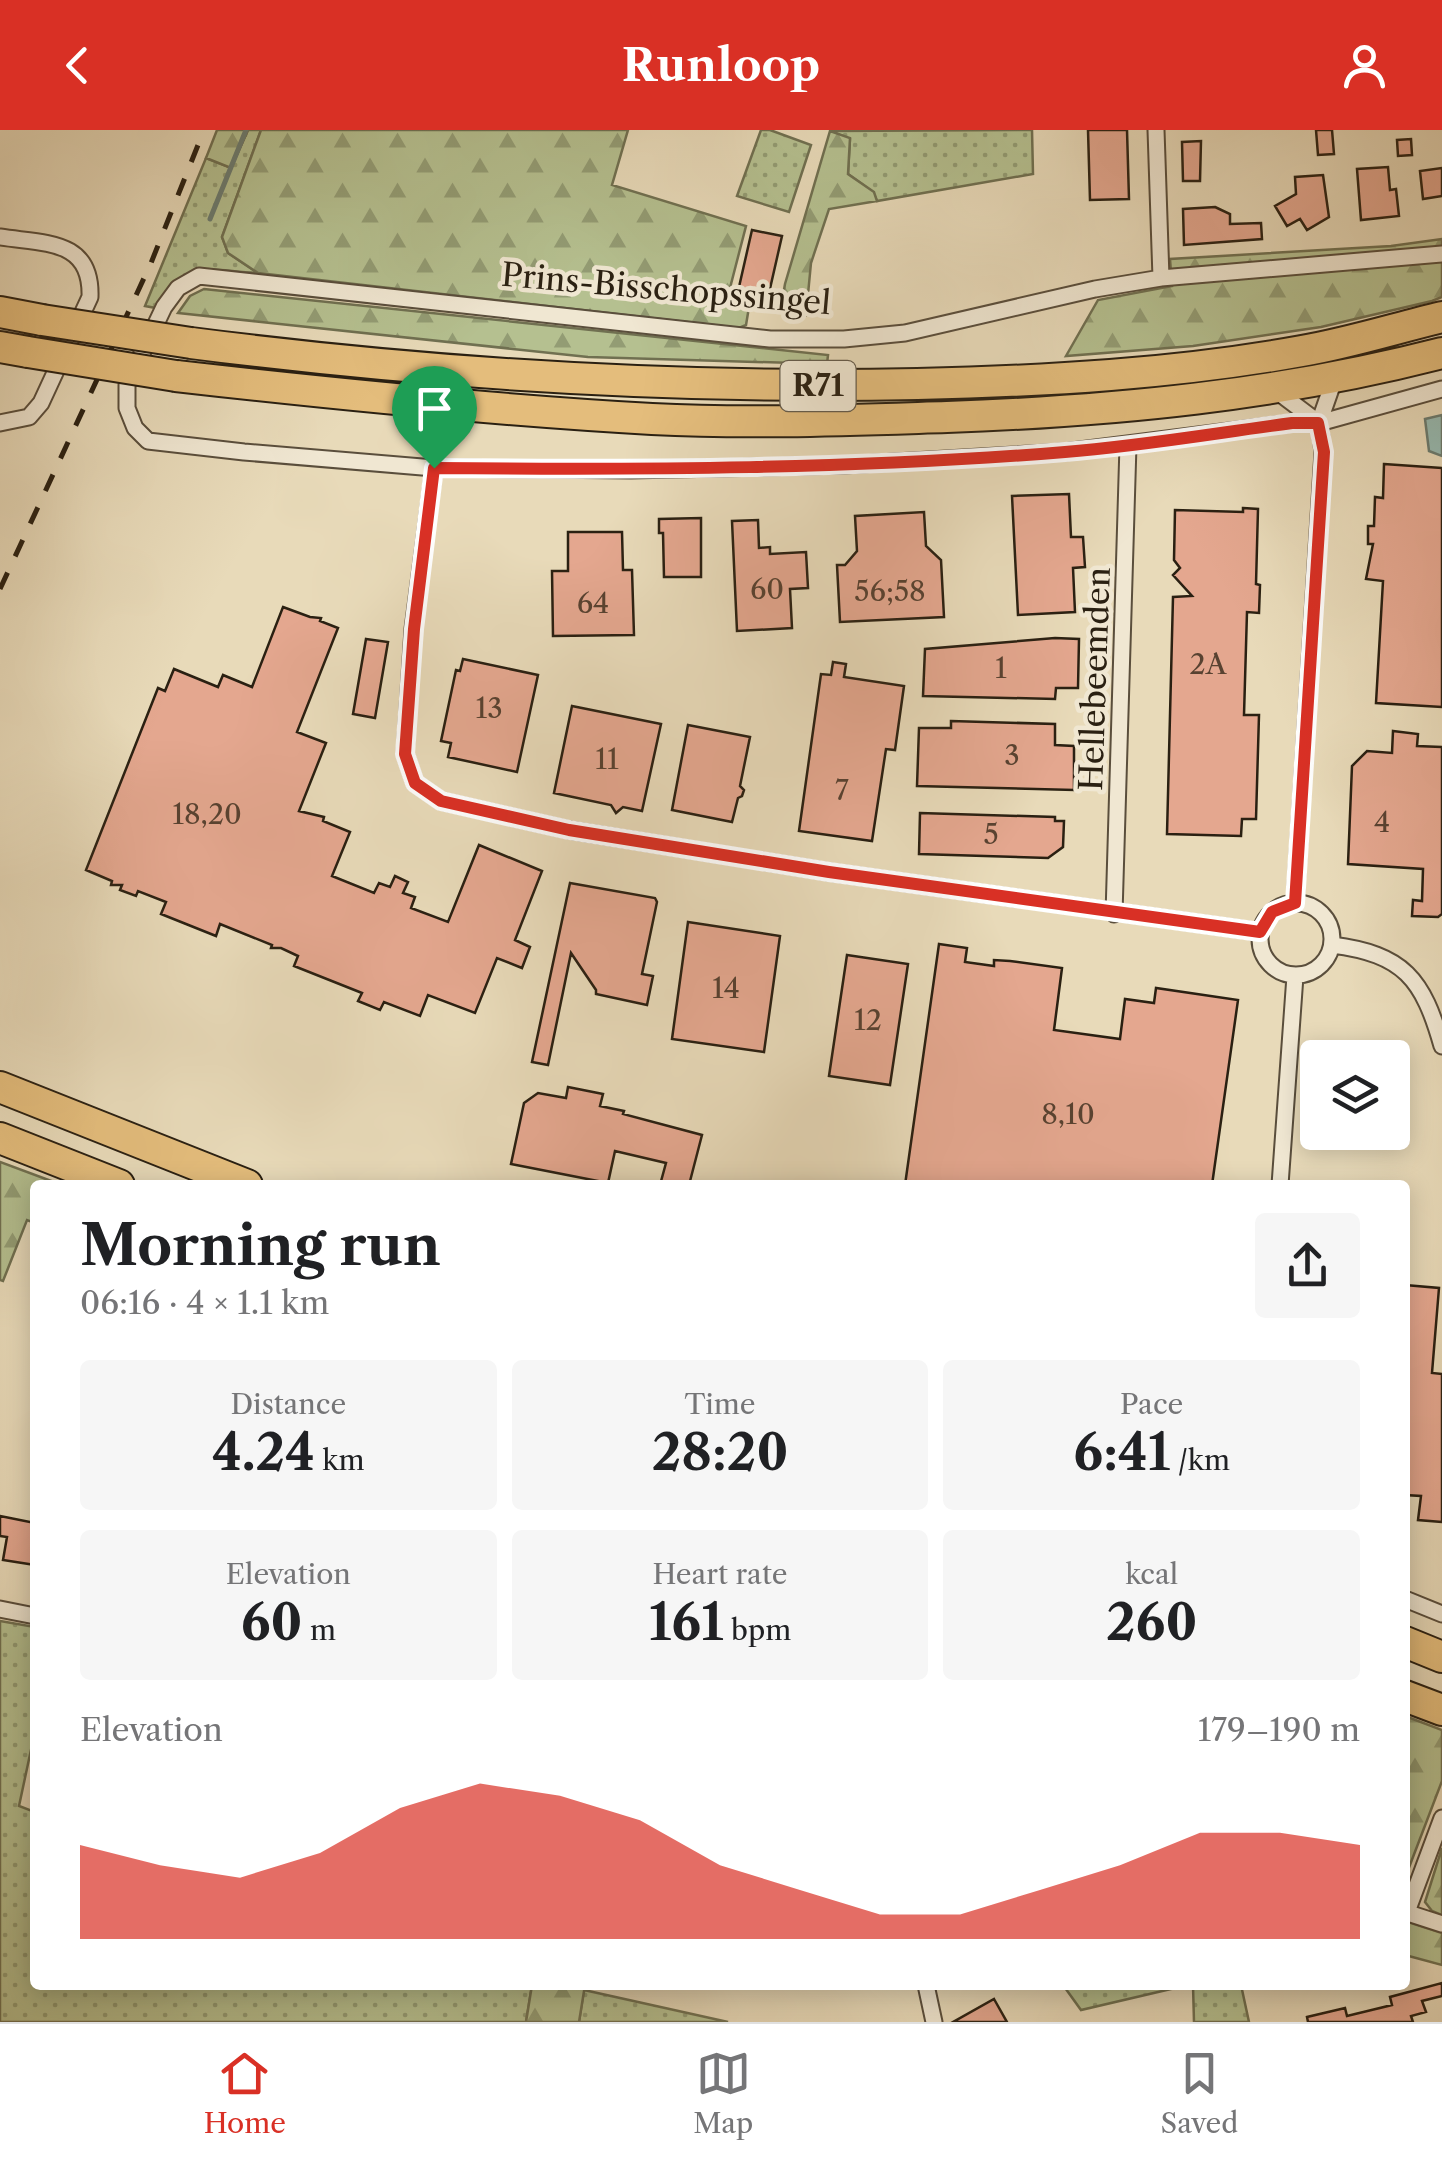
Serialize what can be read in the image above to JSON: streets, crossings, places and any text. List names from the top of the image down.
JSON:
{
  "streets": {
    "highway": ["R71"],
    "street": ["Prins-Bisschopssingel", "Hellebeemden"]
  },
  "crossings": [
    ["Prins-Bisschopssingel", "Hellebeemden"]
  ],
  "house_numbers": [
    "60",
    "56;58",
    "64",
    "2A",
    "1",
    "13",
    "3",
    "11",
    "7",
    "18,20",
    "4",
    "5",
    "14",
    "12",
    "8,10"
  ],
  "page": {
    "header": "Runloop",
    "heading": ["Morning run", "06:16 · 4 × 1.1 km"],
    "stats": [
      ["Distance", "4.24 km"],
      ["Time", "28:20"],
      ["Pace", "6:41 /km"],
      ["Elevation", "60 m"],
      ["Heart rate", "161 bpm"],
      ["kcal", "260"]
    ],
    "chart": ["Elevation", "179–190 m"],
    "tabs": ["Home", "Map", "Saved"]
  }
}
